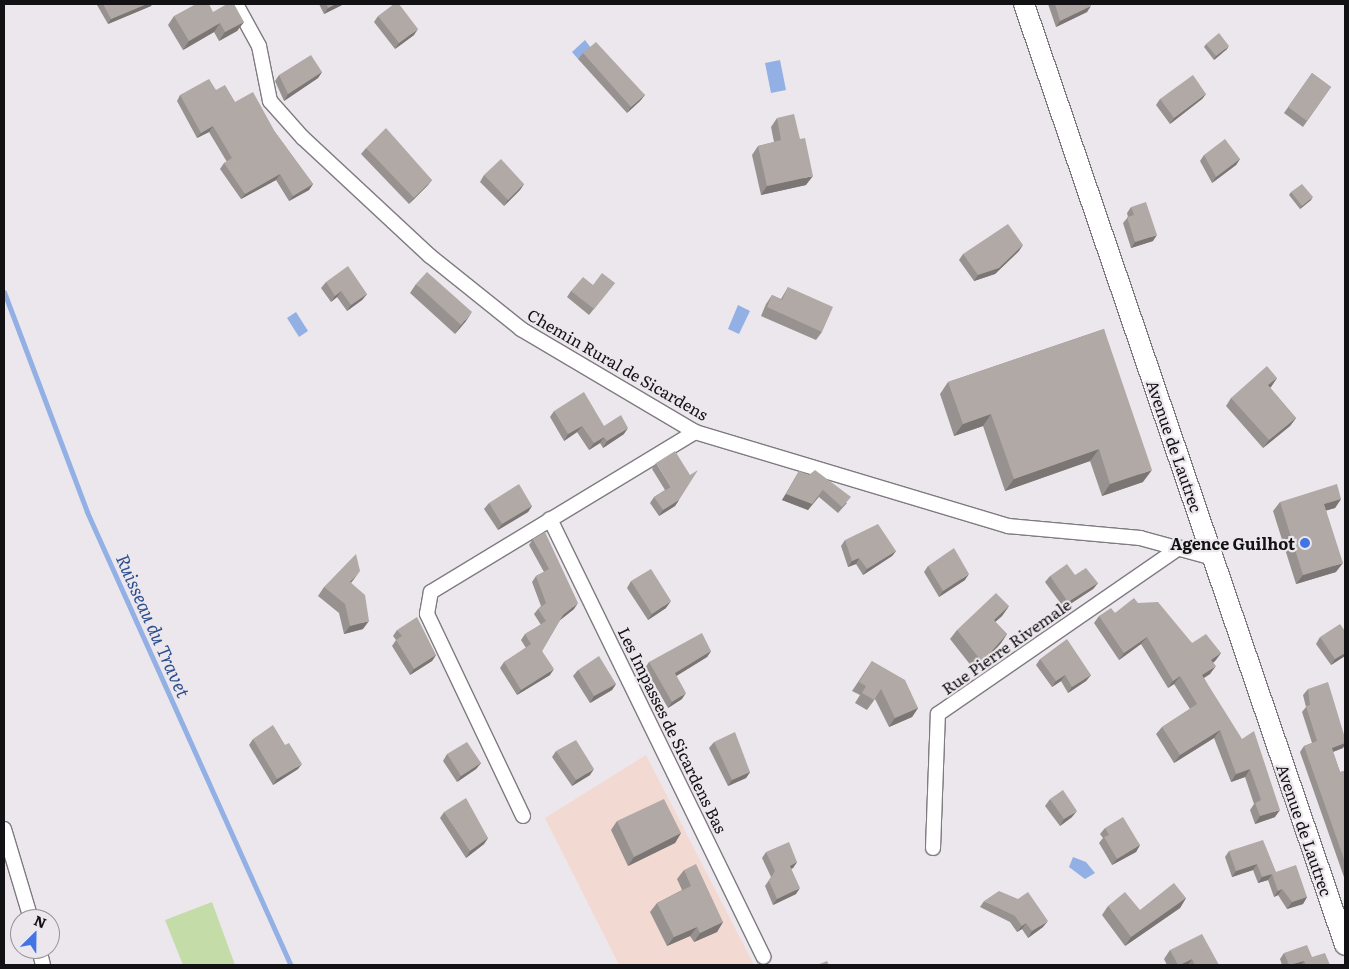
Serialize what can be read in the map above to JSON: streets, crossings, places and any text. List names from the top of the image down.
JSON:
{
  "streets": {
    "main road": ["Avenue de Lautrec"],
    "street": ["Chemin Rural de Sicardens", "Rue Pierre Rivemale", "Les Impasses de Sicardens Bas"]
  },
  "crossings": [
    ["Chemin Rural de Sicardens", "Avenue de Lautrec"],
    ["Chemin Rural de Sicardens", "Rue Pierre Rivemale"]
  ],
  "water": ["Ruisseau du Travet"],
  "places": ["Agence Guilhot"],
  "north": "top right"
}
